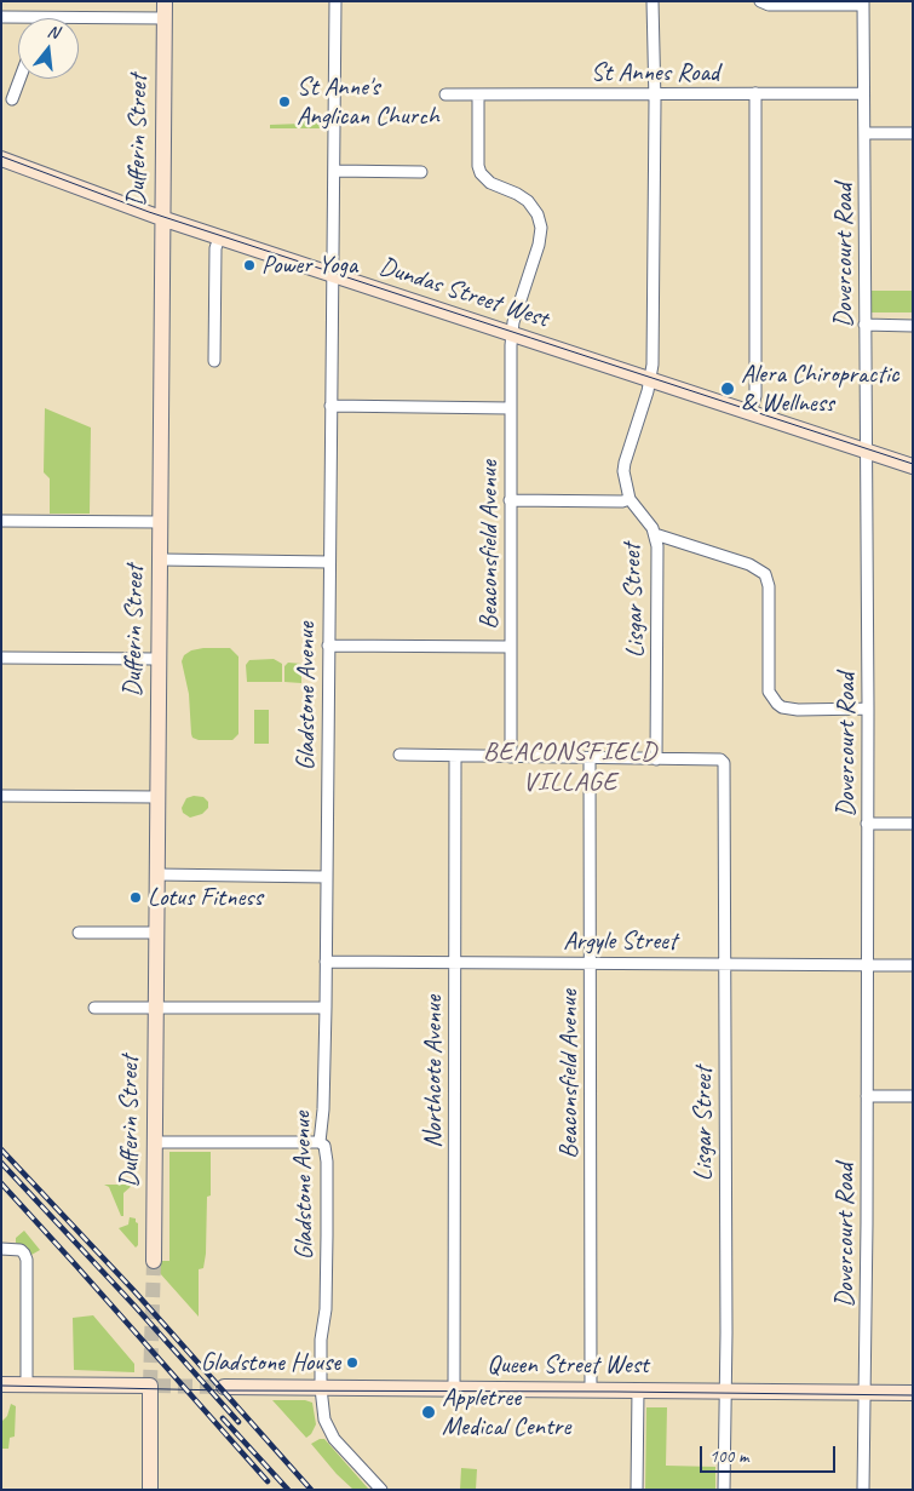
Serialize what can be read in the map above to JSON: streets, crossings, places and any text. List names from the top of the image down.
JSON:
{
  "streets": {
    "main road": ["Dufferin Street", "Dundas Street West", "Queen Street West"],
    "street": [
      "St Annes Road",
      "Dovercourt Road",
      "Beaconsfield Avenue",
      "Lisgar Street",
      "Gladstone Avenue",
      "Argyle Street",
      "Northcote Avenue"
    ]
  },
  "crossings": [
    ["St Annes Road", "Dovercourt Road"],
    ["St Annes Road", "Beaconsfield Avenue"],
    ["St Annes Road", "Lisgar Street"],
    ["Dufferin Street", "Dundas Street West"],
    ["Dovercourt Road", "Dundas Street West"],
    ["Dovercourt Road", "Argyle Street"],
    ["Dovercourt Road", "Queen Street West"],
    ["Dundas Street West", "Beaconsfield Avenue"],
    ["Dundas Street West", "Lisgar Street"],
    ["Dundas Street West", "Gladstone Avenue"],
    ["Beaconsfield Avenue", "Argyle Street"],
    ["Beaconsfield Avenue", "Queen Street West"],
    ["Lisgar Street", "Argyle Street"],
    ["Lisgar Street", "Queen Street West"],
    ["Gladstone Avenue", "Argyle Street"],
    ["Gladstone Avenue", "Queen Street West"],
    ["Argyle Street", "Northcote Avenue"],
    ["Northcote Avenue", "Queen Street West"]
  ],
  "districts": ["BEACONSFIELD VILLAGE"],
  "places": [
    "St Anne's Anglican Church",
    "Power Yoga",
    "Alera Chiropractic & Wellness",
    "Lotus Fitness",
    "Gladstone House",
    "Appletree Medical Centre"
  ],
  "scale_bar": "100 m",
  "north": "top"
}
